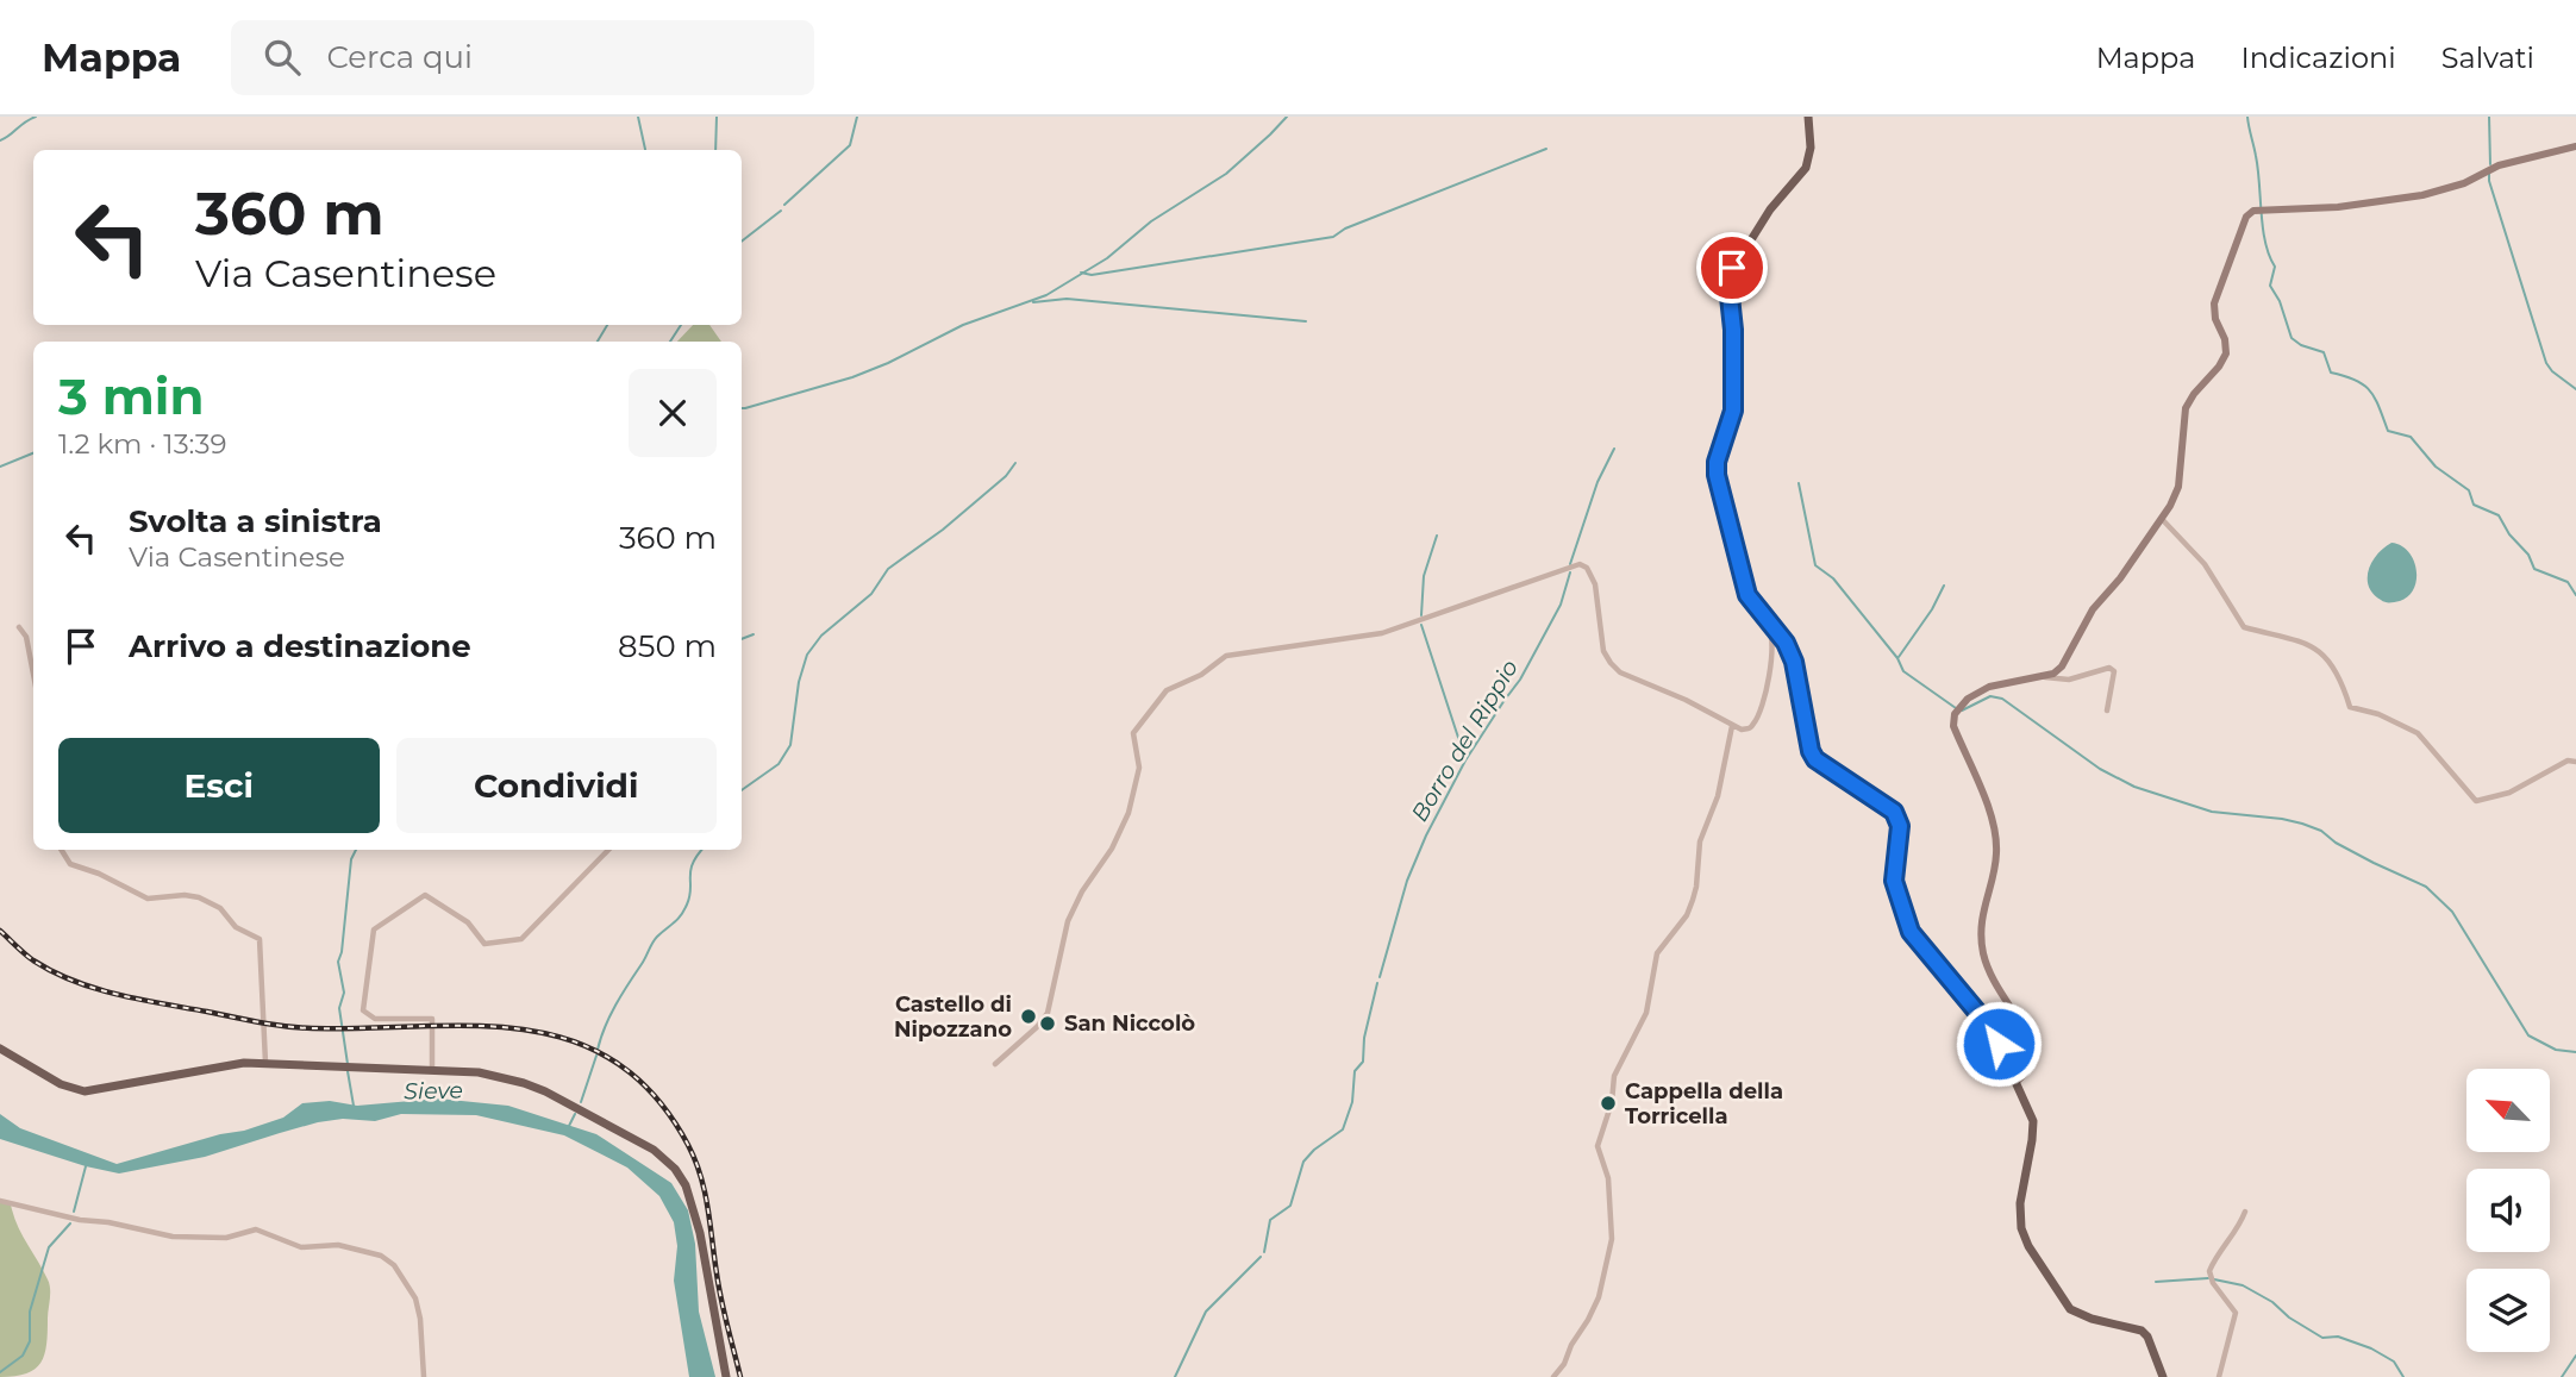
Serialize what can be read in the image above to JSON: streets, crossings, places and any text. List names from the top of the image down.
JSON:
{
  "water": ["Borro del Rippio", "Sieve"],
  "places": ["Castello di Nipozzano", "San Niccolò", "Cappella della Torricella"],
  "north": "top left",
  "page": {
    "header": "Mappa",
    "search": "Cerca qui",
    "nav": ["Mappa", "Indicazioni", "Salvati"],
    "turn": ["360 m", "Via Casentinese"],
    "heading": ["3 min", "1.2 km · 13:39"],
    "list": [
      {
        "name": "Svolta a sinistra",
        "note": "Via Casentinese",
        "value": "360 m"
      },
      {
        "name": "Arrivo a destinazione",
        "value": "850 m"
      }
    ],
    "buttons": ["Esci", "Condividi"]
  }
}
